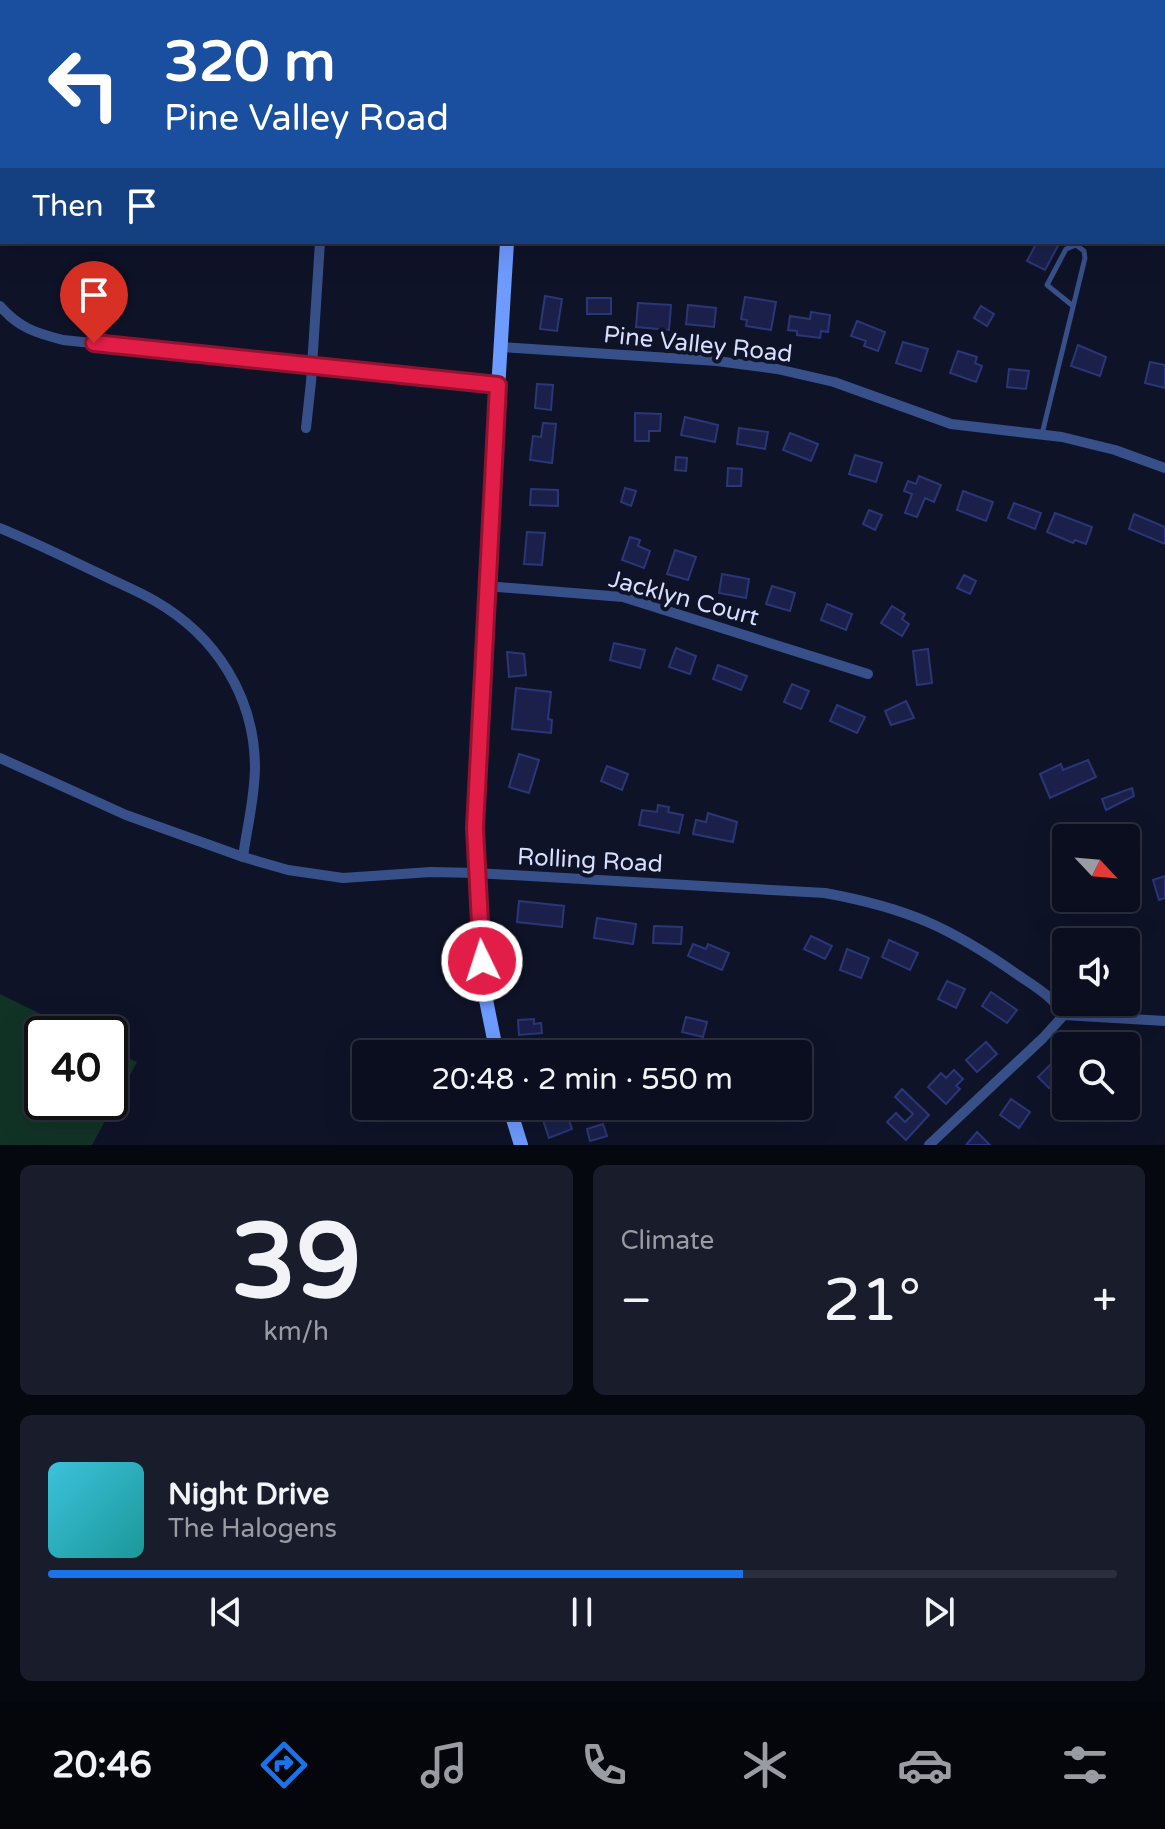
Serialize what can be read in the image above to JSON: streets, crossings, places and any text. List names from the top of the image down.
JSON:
{
  "streets": {
    "street": ["Pine Valley Road", "Jacklyn Court", "Rolling Road"]
  },
  "north": "bottom right",
  "page": {
    "turn": ["320 m", "Pine Valley Road"],
    "then": "Then",
    "limit": "40",
    "trip": "20:48 · 2 min · 550 m",
    "tile": [
      ["39", "km/h"],
      "Climate"
    ],
    "heat": ["−", "21°", "+"],
    "song": ["Night Drive", "The Halogens"],
    "tabs": "20:46"
  }
}
